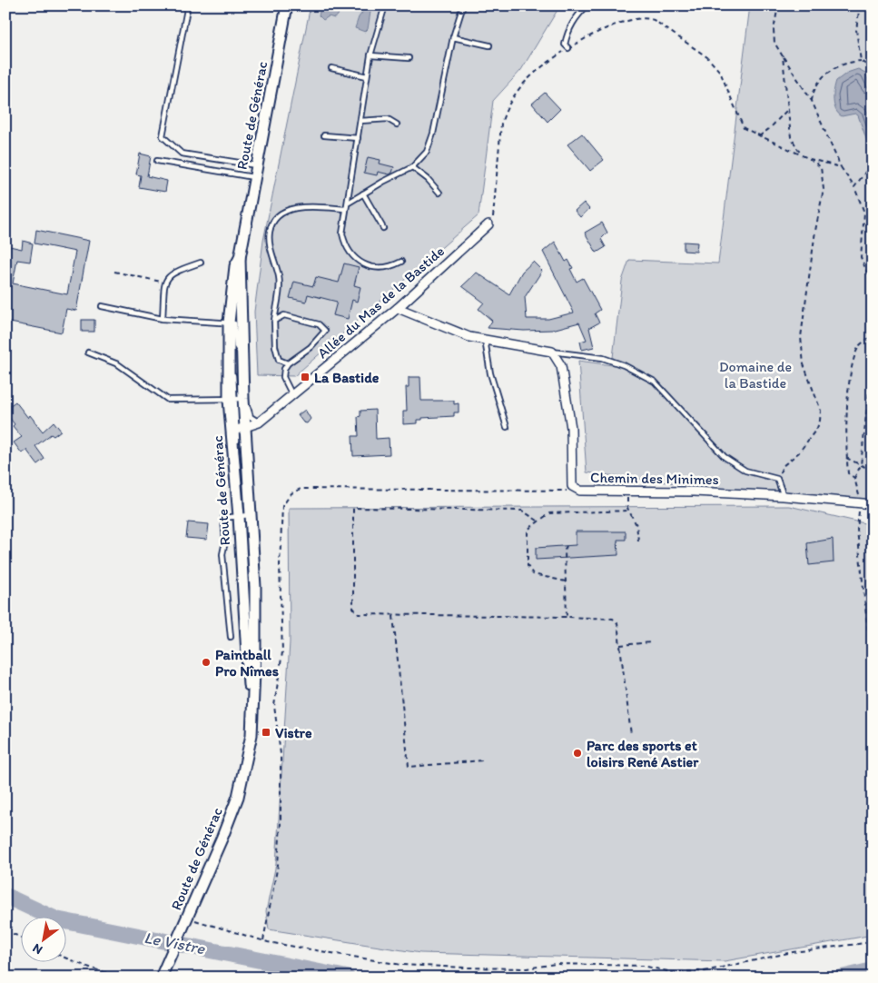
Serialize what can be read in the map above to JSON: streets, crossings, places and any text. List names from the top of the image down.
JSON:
{
  "streets": {
    "street": ["Route de Générac", "Allée du Mas de la Bastide", "Chemin des Minimes"]
  },
  "crossings": [
    ["Route de Générac", "Allée du Mas de la Bastide"]
  ],
  "water": ["Le Vistre"],
  "parks": ["Domaine de la Bastide"],
  "places": {
    "transit": ["La Bastide", "Vistre"],
    "other": ["Paintball Pro Nîmes", "Parc des sports et loisirs René Astier"]
  },
  "north": "bottom left"
}
